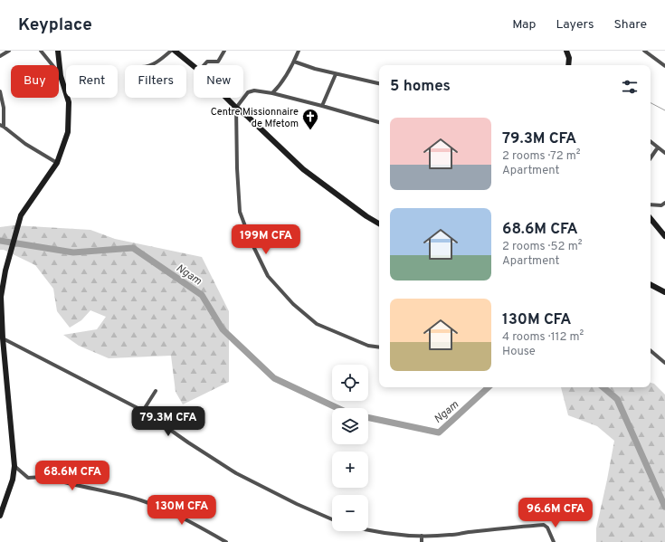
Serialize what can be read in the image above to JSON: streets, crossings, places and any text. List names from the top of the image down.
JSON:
{
  "water": ["Ngam"],
  "places": {
    "church": ["Centre Missionnaire de Mfetom"]
  },
  "page": {
    "header": "Keyplace",
    "nav": ["Map", "Layers", "Share"],
    "chip": [
      "Buy",
      "Rent",
      "Filters",
      "New"
    ],
    "heading": "5 homes",
    "list": [
      {
        "name": "79.3M CFA",
        "note": "2 rooms · 72 m² · Apartment"
      },
      {
        "name": "68.6M CFA",
        "note": "2 rooms · 52 m² · Apartment"
      },
      {
        "name": "130M CFA",
        "note": "4 rooms · 112 m² · House"
      }
    ],
    "price": [
      "199M CFA",
      "79.3M CFA",
      "68.6M CFA",
      "130M CFA",
      "96.6M CFA"
    ],
    "map_buttons": ["+", "−"]
  }
}
